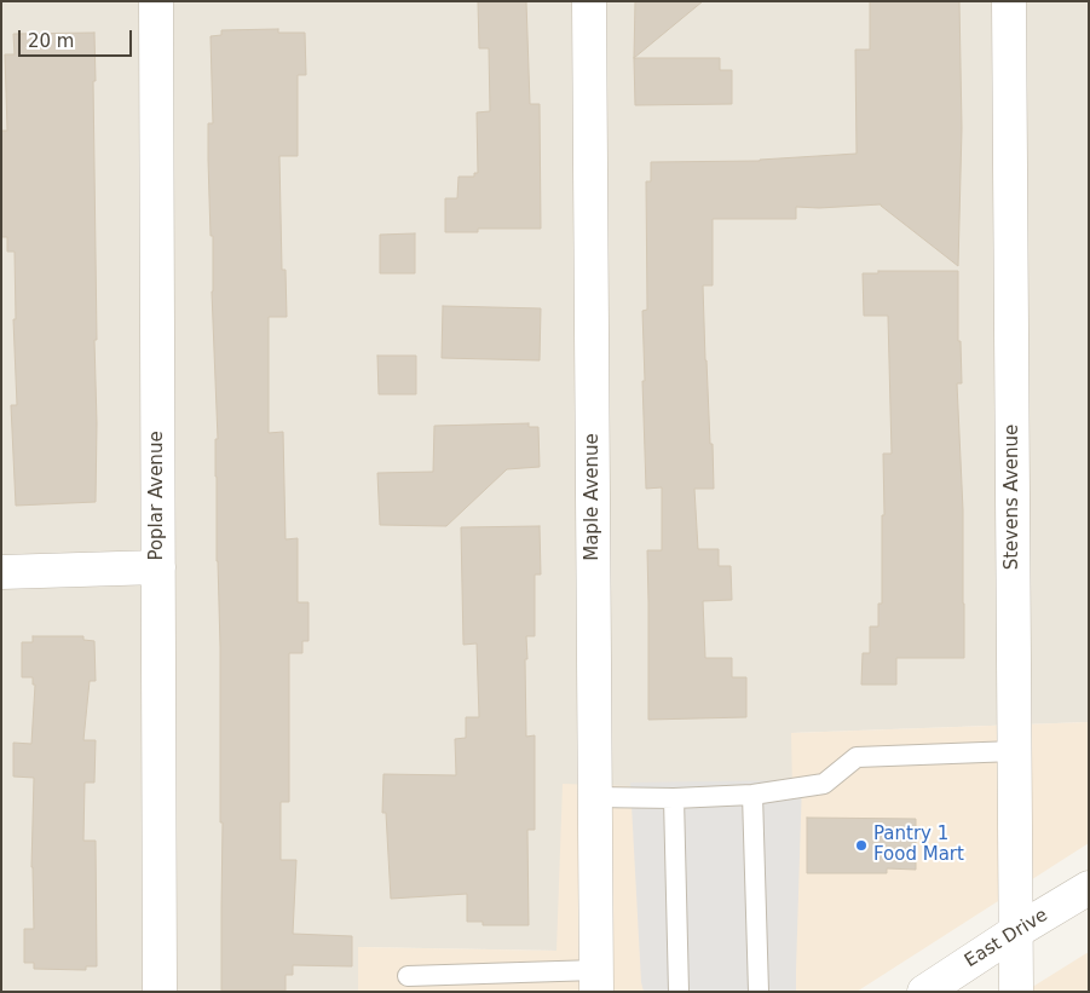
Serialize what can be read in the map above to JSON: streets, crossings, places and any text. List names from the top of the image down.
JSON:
{
  "streets": {
    "street": [
      "Poplar Avenue",
      "Maple Avenue",
      "Stevens Avenue",
      "East Drive"
    ]
  },
  "crossings": [
    ["Stevens Avenue", "East Drive"]
  ],
  "places": ["Pantry 1 Food Mart"],
  "scale_bar": "20 m"
}
